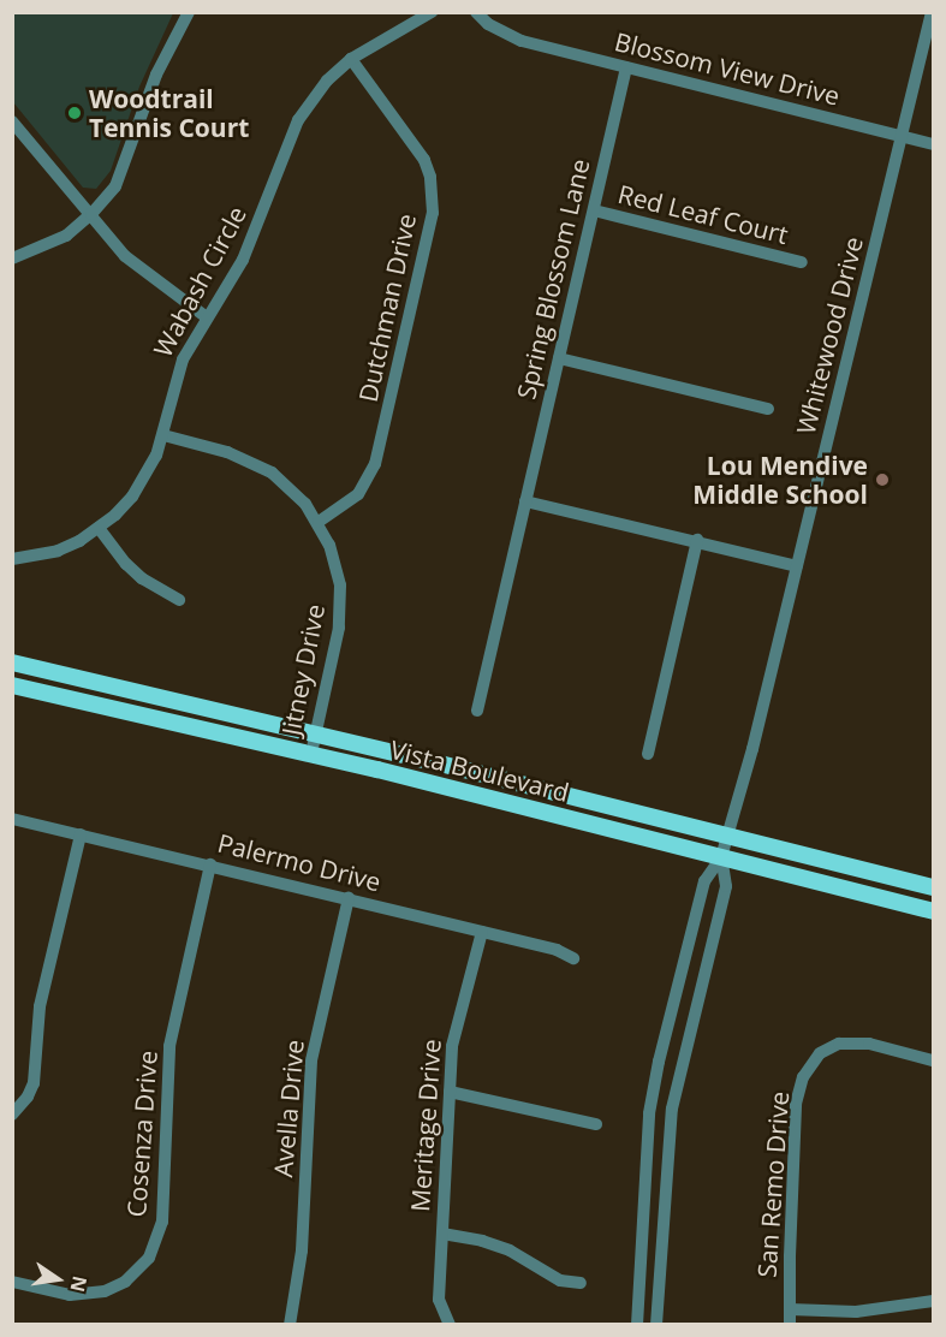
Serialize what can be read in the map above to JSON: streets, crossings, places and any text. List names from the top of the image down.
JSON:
{
  "streets": {
    "main road": ["Vista Boulevard"],
    "street": [
      "Blossom View Drive",
      "Red Leaf Court",
      "Spring Blossom Lane",
      "Wabash Circle",
      "Dutchman Drive",
      "Whitewood Drive",
      "Jitney Drive",
      "Palermo Drive",
      "Avella Drive",
      "Meritage Drive",
      "Cosenza Drive",
      "San Remo Drive"
    ]
  },
  "crossings": [
    ["Blossom View Drive", "Spring Blossom Lane"],
    ["Blossom View Drive", "Whitewood Drive"],
    ["Red Leaf Court", "Spring Blossom Lane"],
    ["Wabash Circle", "Dutchman Drive"],
    ["Wabash Circle", "Jitney Drive"],
    ["Dutchman Drive", "Jitney Drive"],
    ["Whitewood Drive", "Vista Boulevard"],
    ["Jitney Drive", "Vista Boulevard"],
    ["Palermo Drive", "Avella Drive"],
    ["Palermo Drive", "Meritage Drive"],
    ["Palermo Drive", "Cosenza Drive"]
  ],
  "places": ["Woodtrail Tennis Court", "Lou Mendive Middle School"],
  "north": "right"
}
